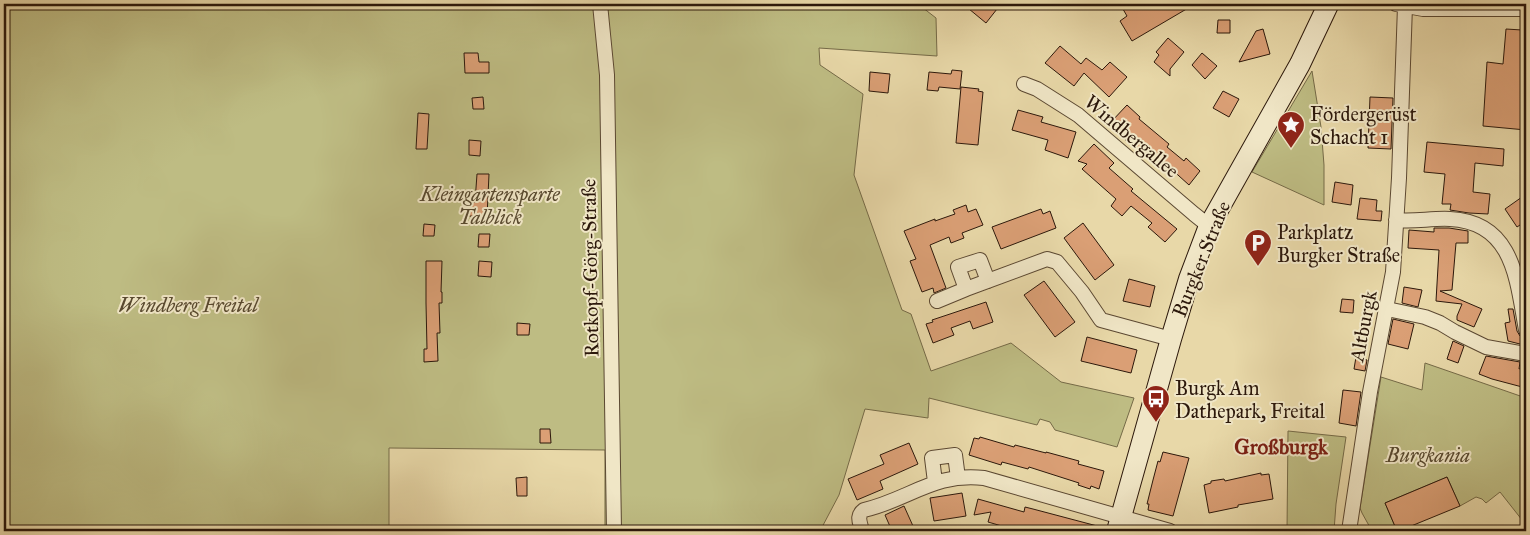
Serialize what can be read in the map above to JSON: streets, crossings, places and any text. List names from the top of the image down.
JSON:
{
  "streets": {
    "main road": ["Burgker Straße"],
    "street": ["Windbergallee", "Rotkopf-Görg-Straße", "Altburgk"]
  },
  "crossings": [
    ["Windbergallee", "Burgker Straße"]
  ],
  "districts": ["Großburgk"],
  "parks": ["Kleingartensparte Talblick", "Windberg Freital", "Burgkania"],
  "places": {
    "place": ["Fördergerüst Schacht 1"],
    "parking": ["Parkplatz Burgker Straße"],
    "bus stop": ["Burgk Am Dathepark, Freital"]
  }
}
